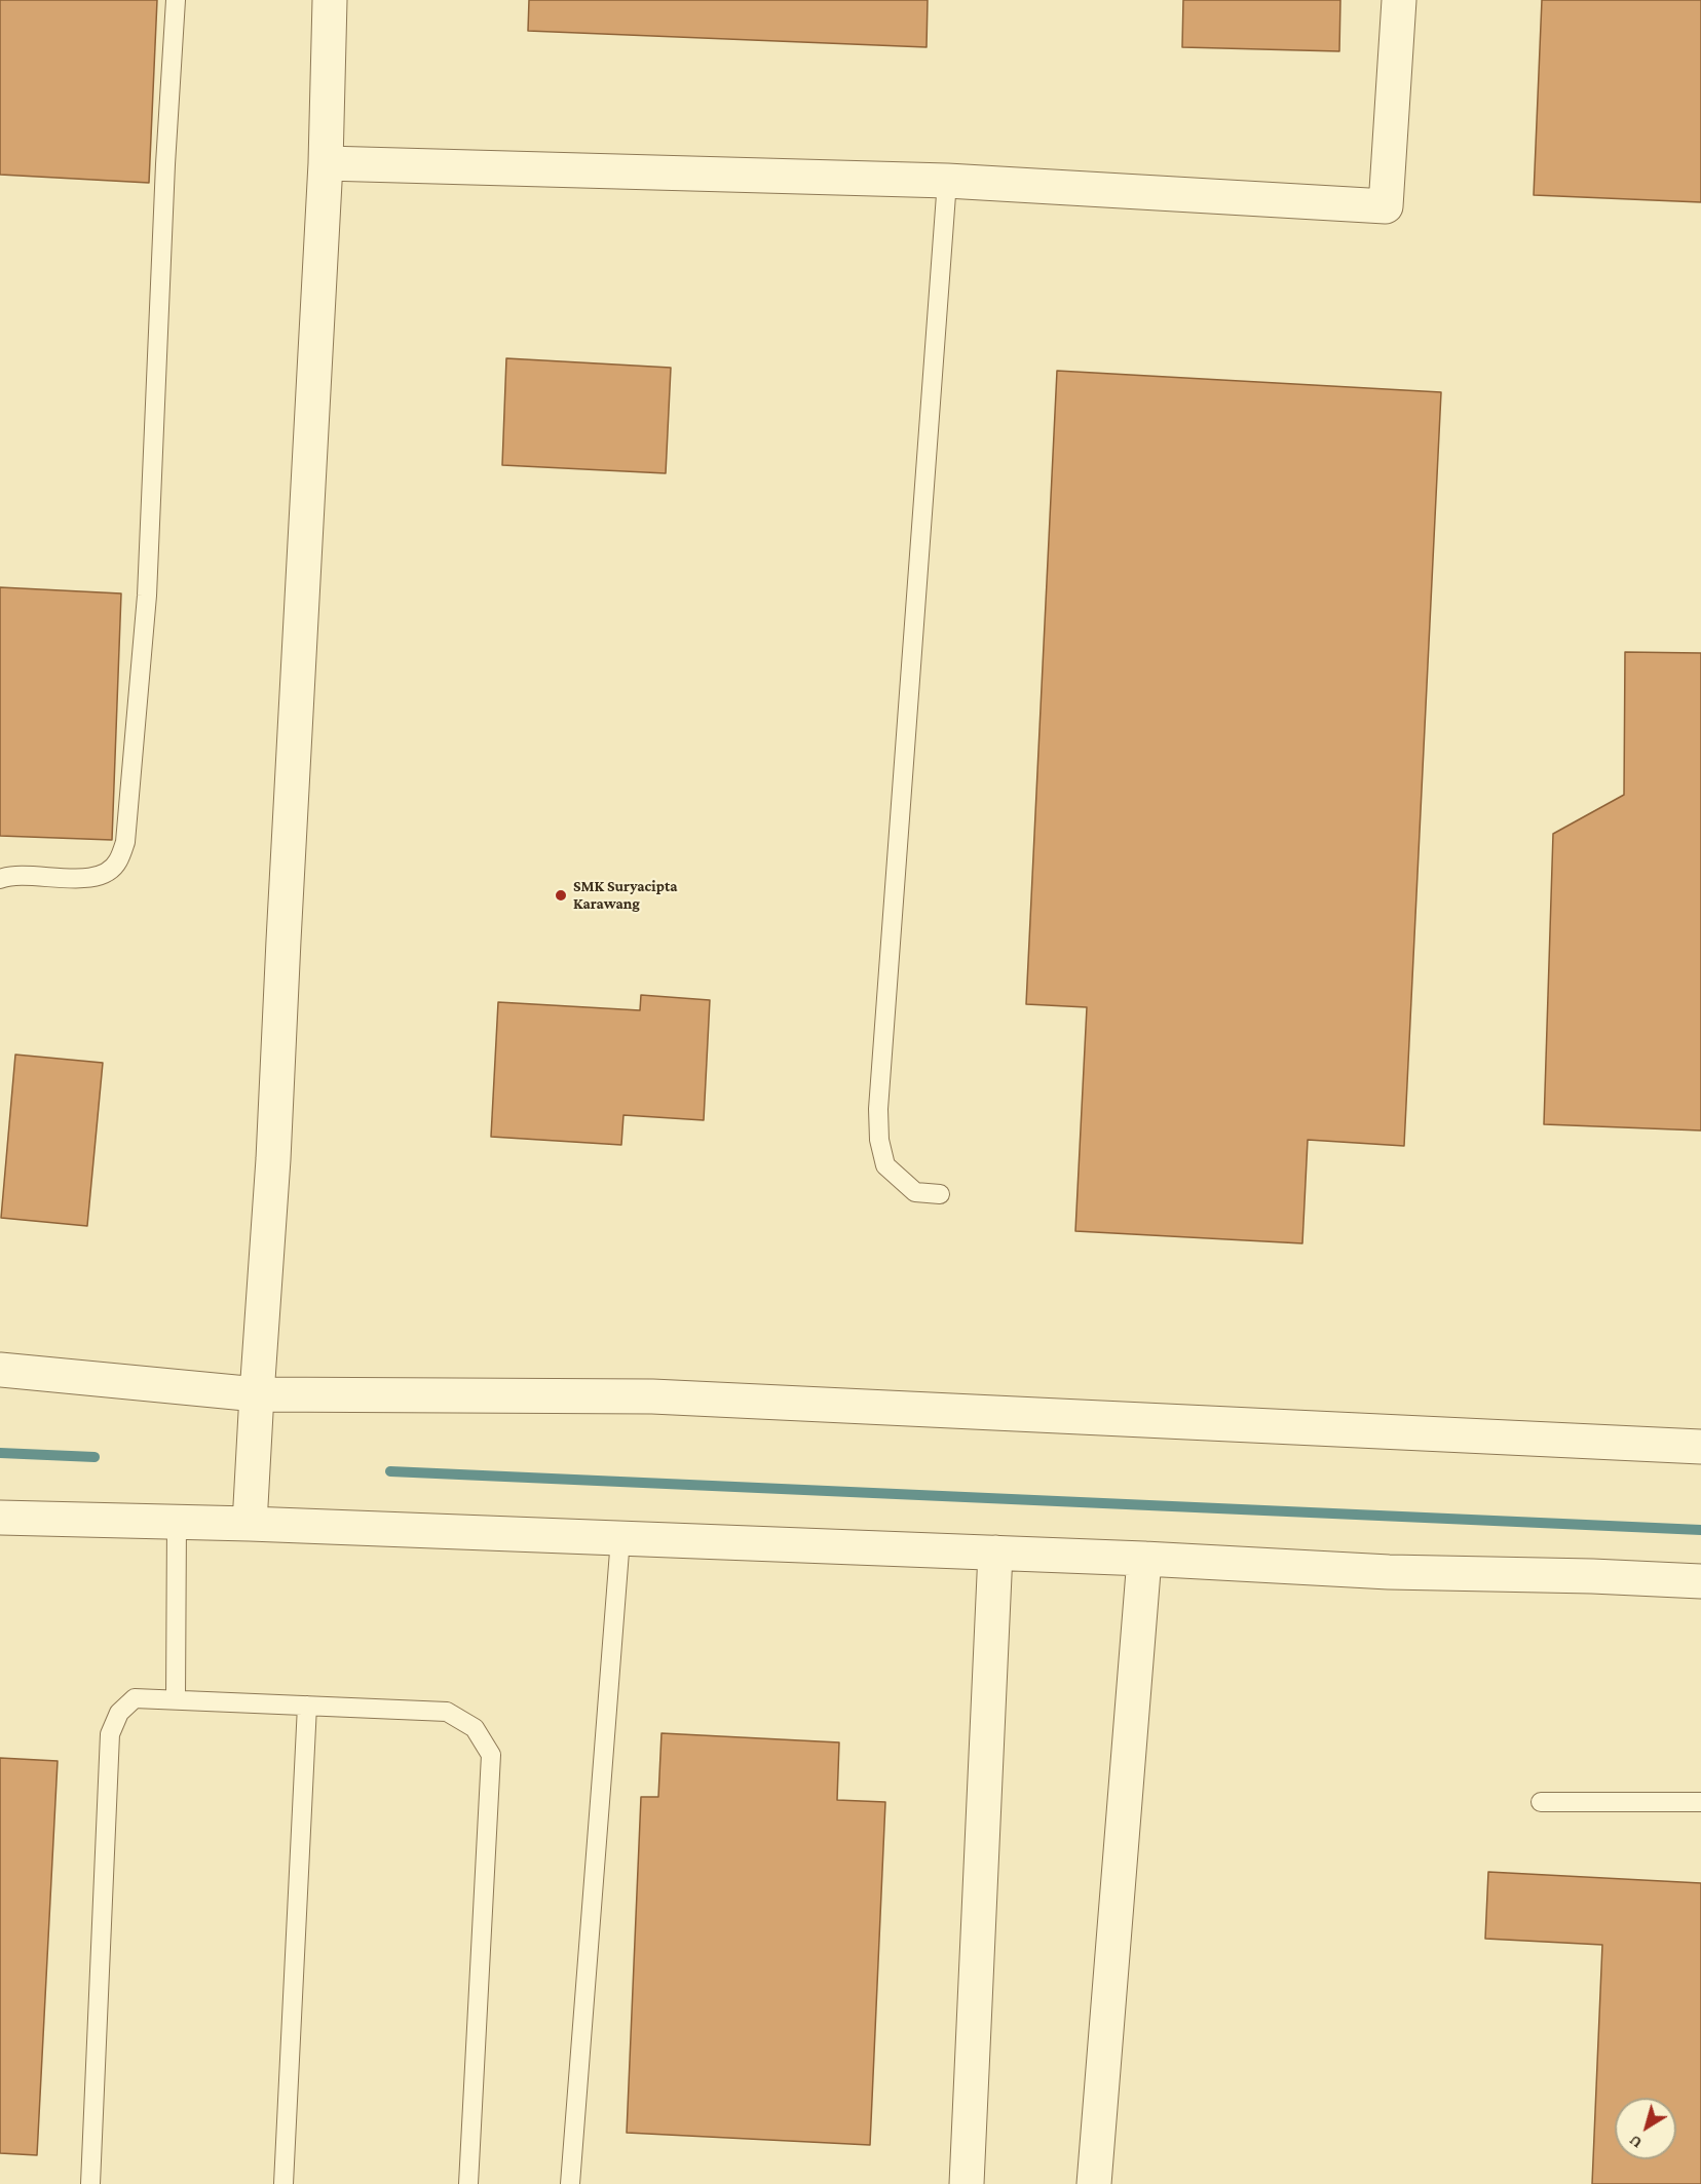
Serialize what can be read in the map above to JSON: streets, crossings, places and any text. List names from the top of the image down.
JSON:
{
  "places": ["SMK Suryacipta Karawang"],
  "north": "bottom left"
}
